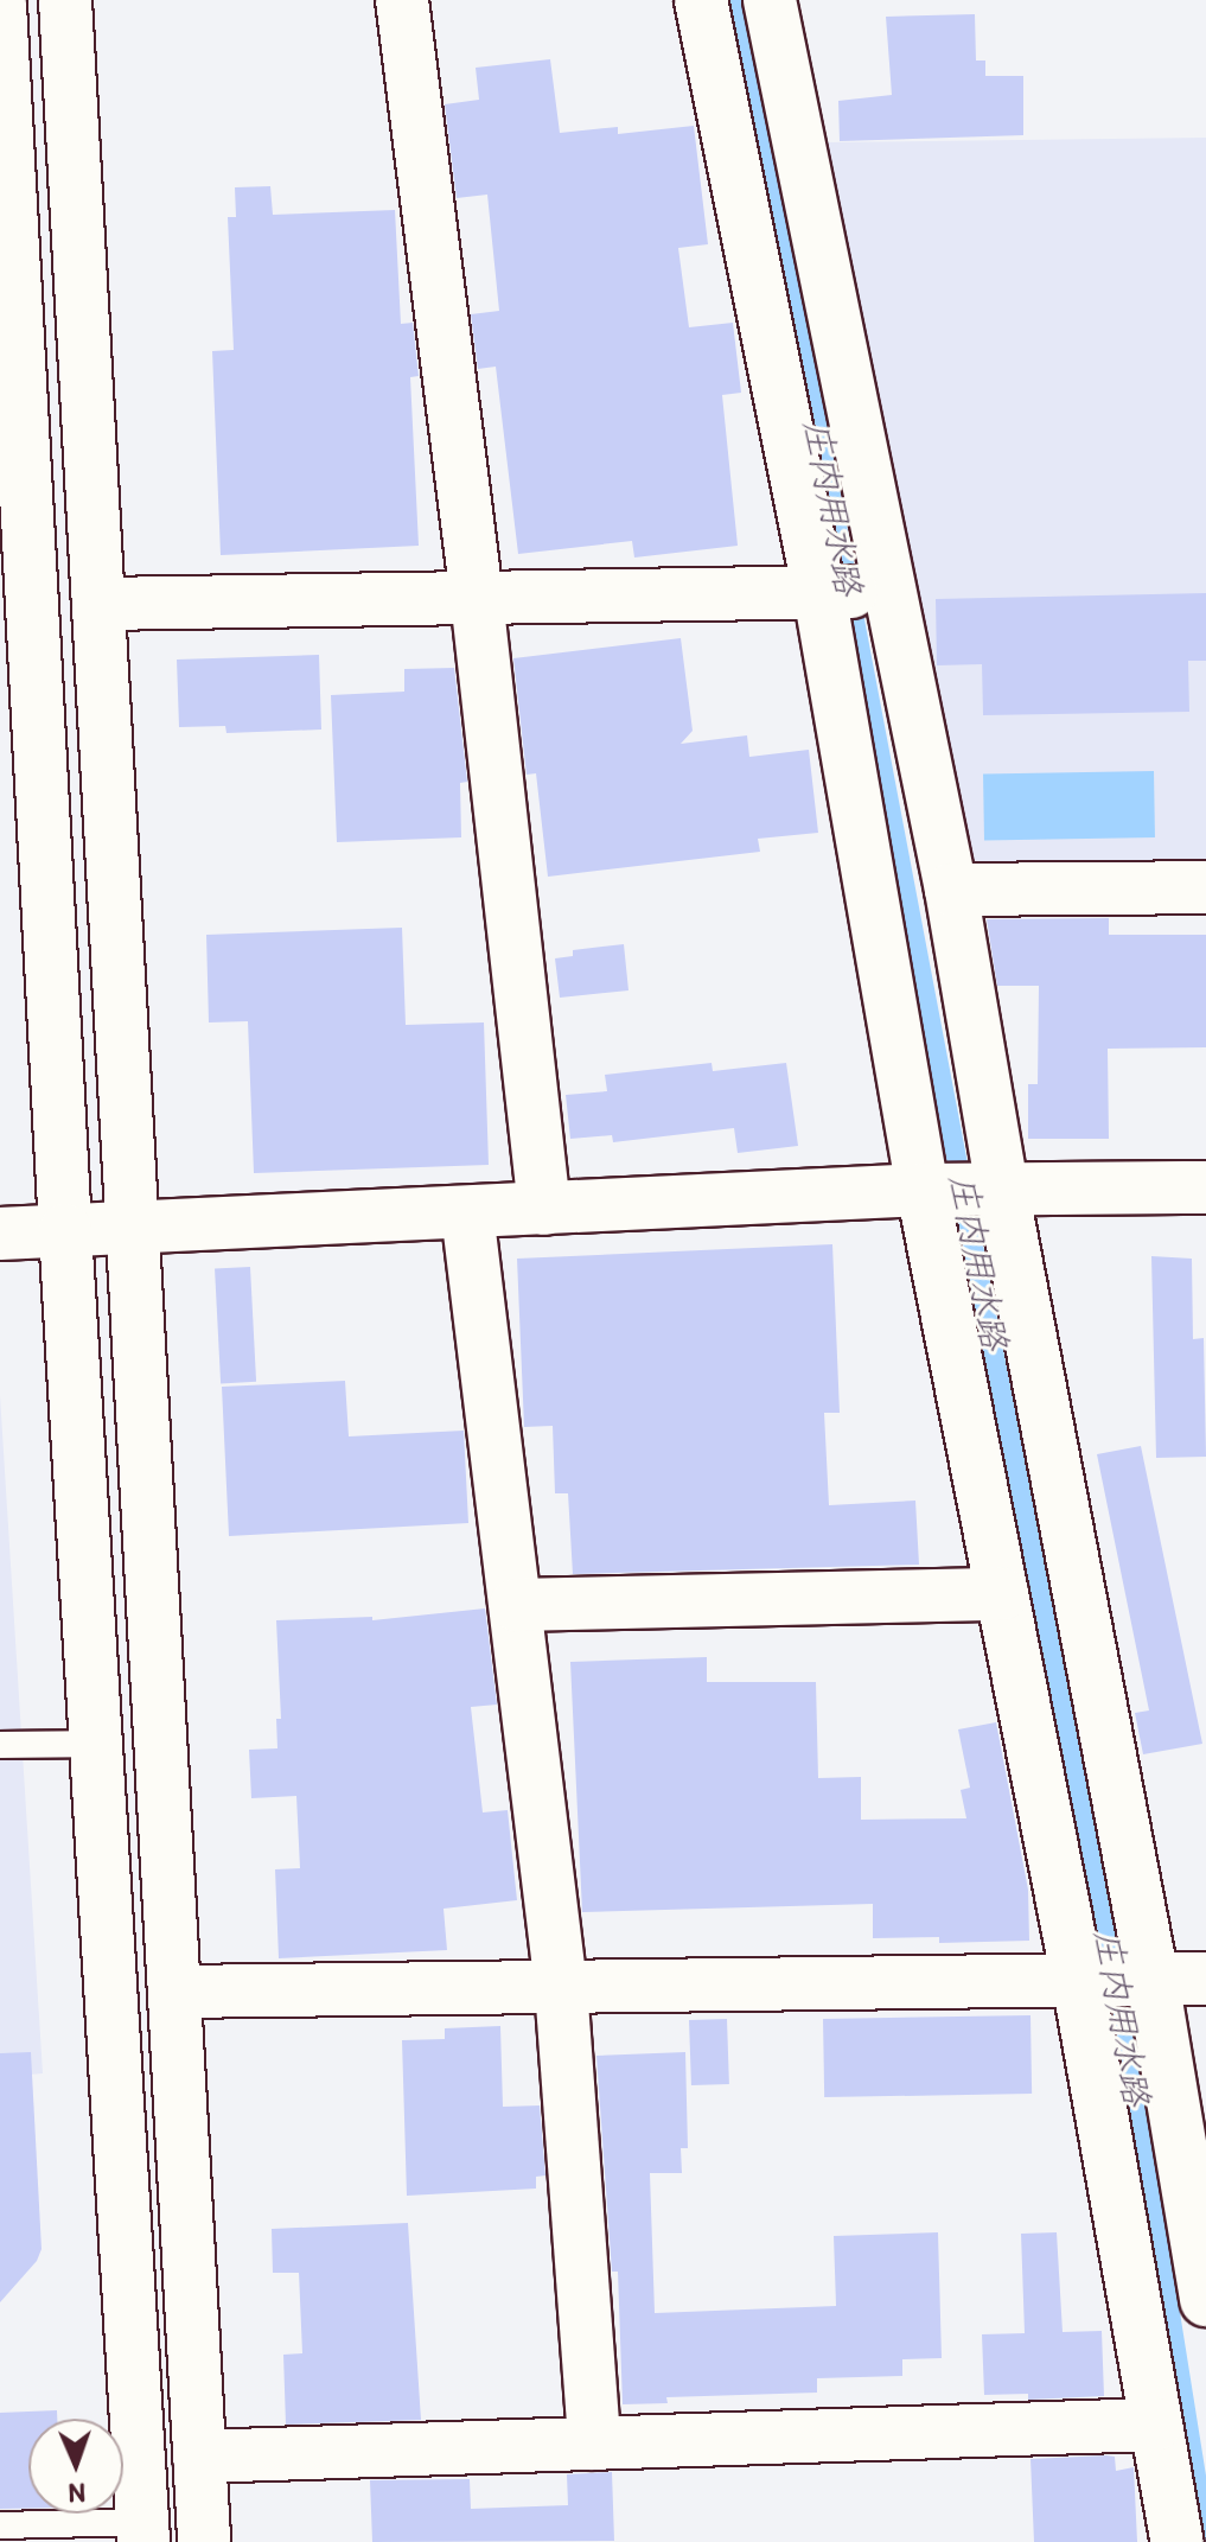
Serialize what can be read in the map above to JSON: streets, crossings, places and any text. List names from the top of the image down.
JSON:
{
  "water": ["庄内用水路"],
  "north": "bottom"
}
